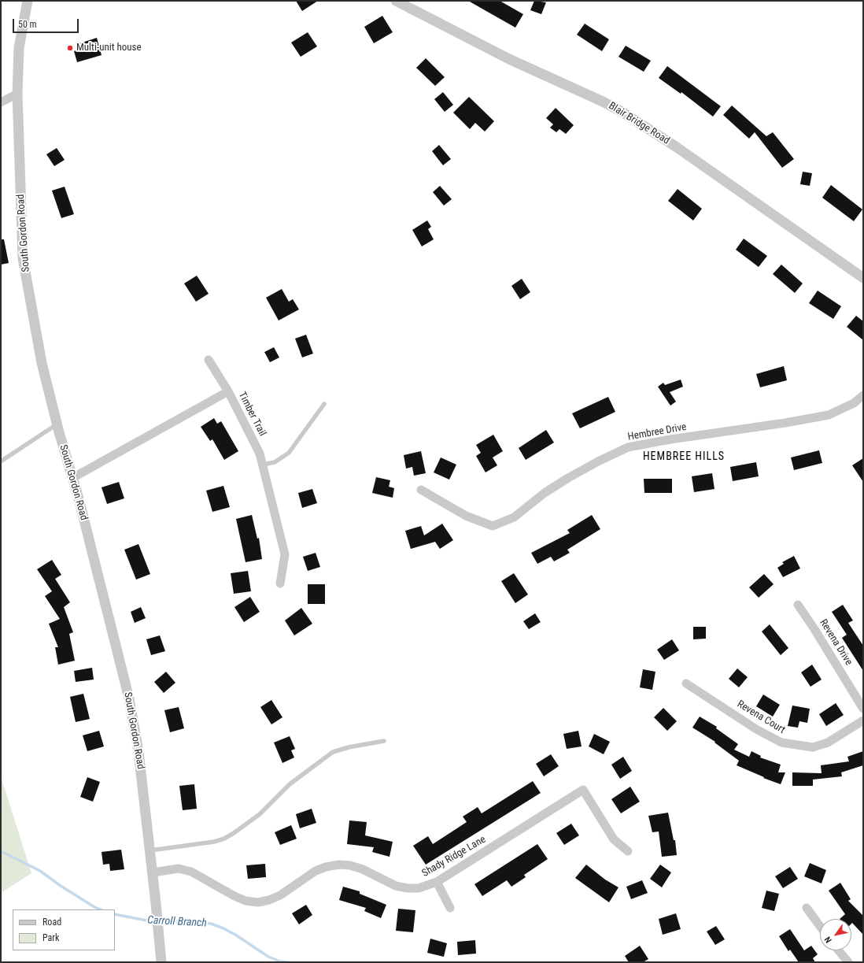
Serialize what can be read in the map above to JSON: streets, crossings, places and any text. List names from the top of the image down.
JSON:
{
  "streets": {
    "street": [
      "Blair Bridge Road",
      "South Gordon Road",
      "Timber Trail",
      "Hembree Drive",
      "Revena Drive",
      "Revena Court",
      "Shady Ridge Lane"
    ]
  },
  "crossings": [
    ["South Gordon Road", "Timber Trail"],
    ["South Gordon Road", "Shady Ridge Lane"]
  ],
  "districts": ["HEMBREE HILLS"],
  "water": ["Carroll Branch"],
  "places": ["Multi-unit house"],
  "legend": ["Road", "Park"],
  "scale_bar": "50 m",
  "north": "bottom left"
}
